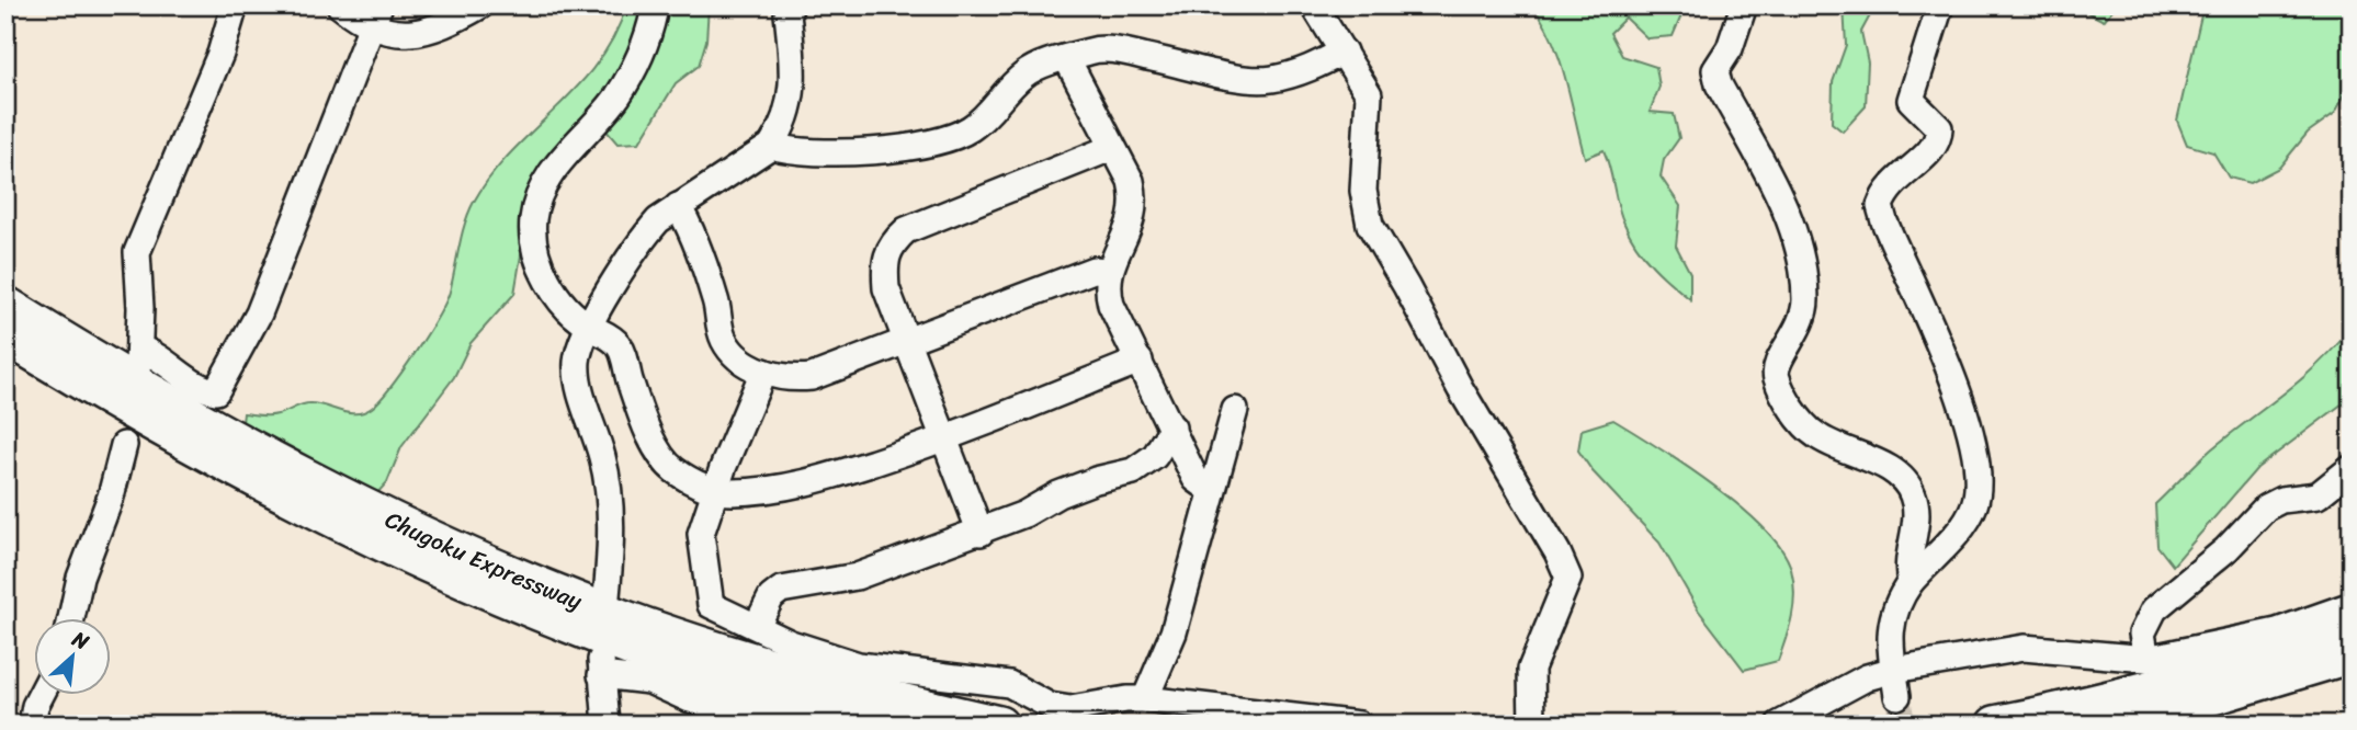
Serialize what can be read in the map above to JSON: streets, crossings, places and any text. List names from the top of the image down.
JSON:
{
  "streets": {
    "highway": ["Chugoku Expressway"]
  },
  "north": "top right"
}
